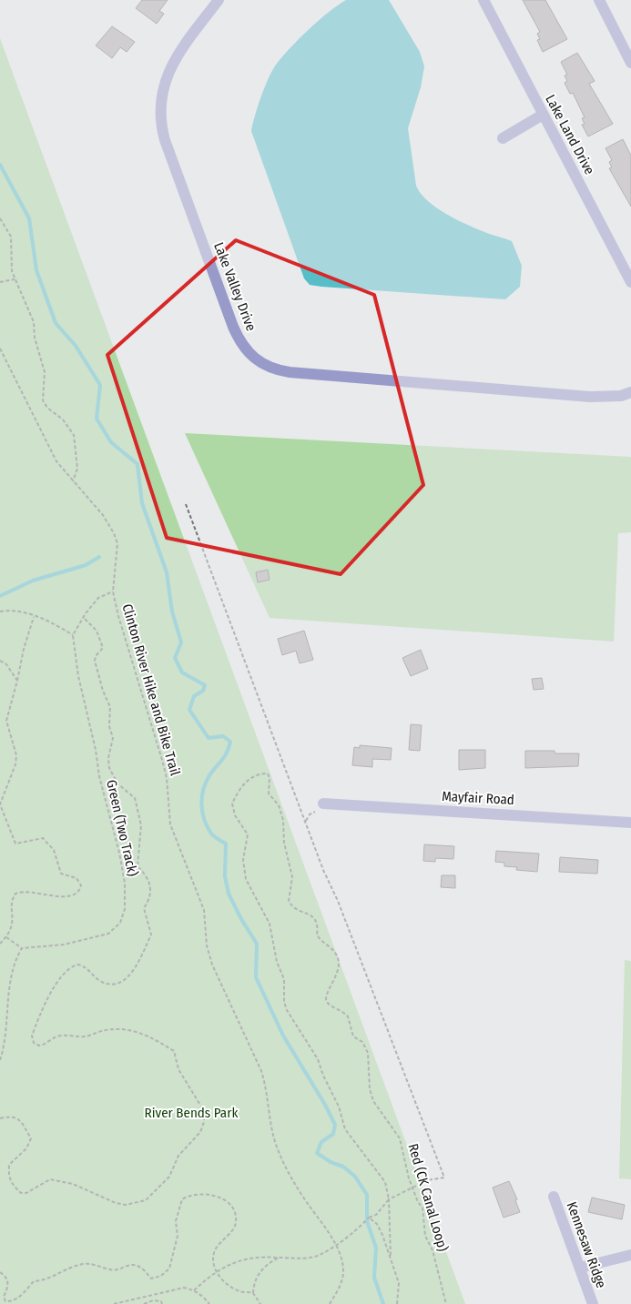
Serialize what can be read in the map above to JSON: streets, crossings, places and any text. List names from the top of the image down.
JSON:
{
  "streets": {
    "street": [
      "Lake Land Drive",
      "Lake Valley Drive",
      "Mayfair Road",
      "Kennesaw Ridge"
    ],
    "path": ["Clinton River Hike and Bike Trail", "Green (Two Track)", "Red (CK Canal Loop)"]
  },
  "parks": ["River Bends Park"]
}
